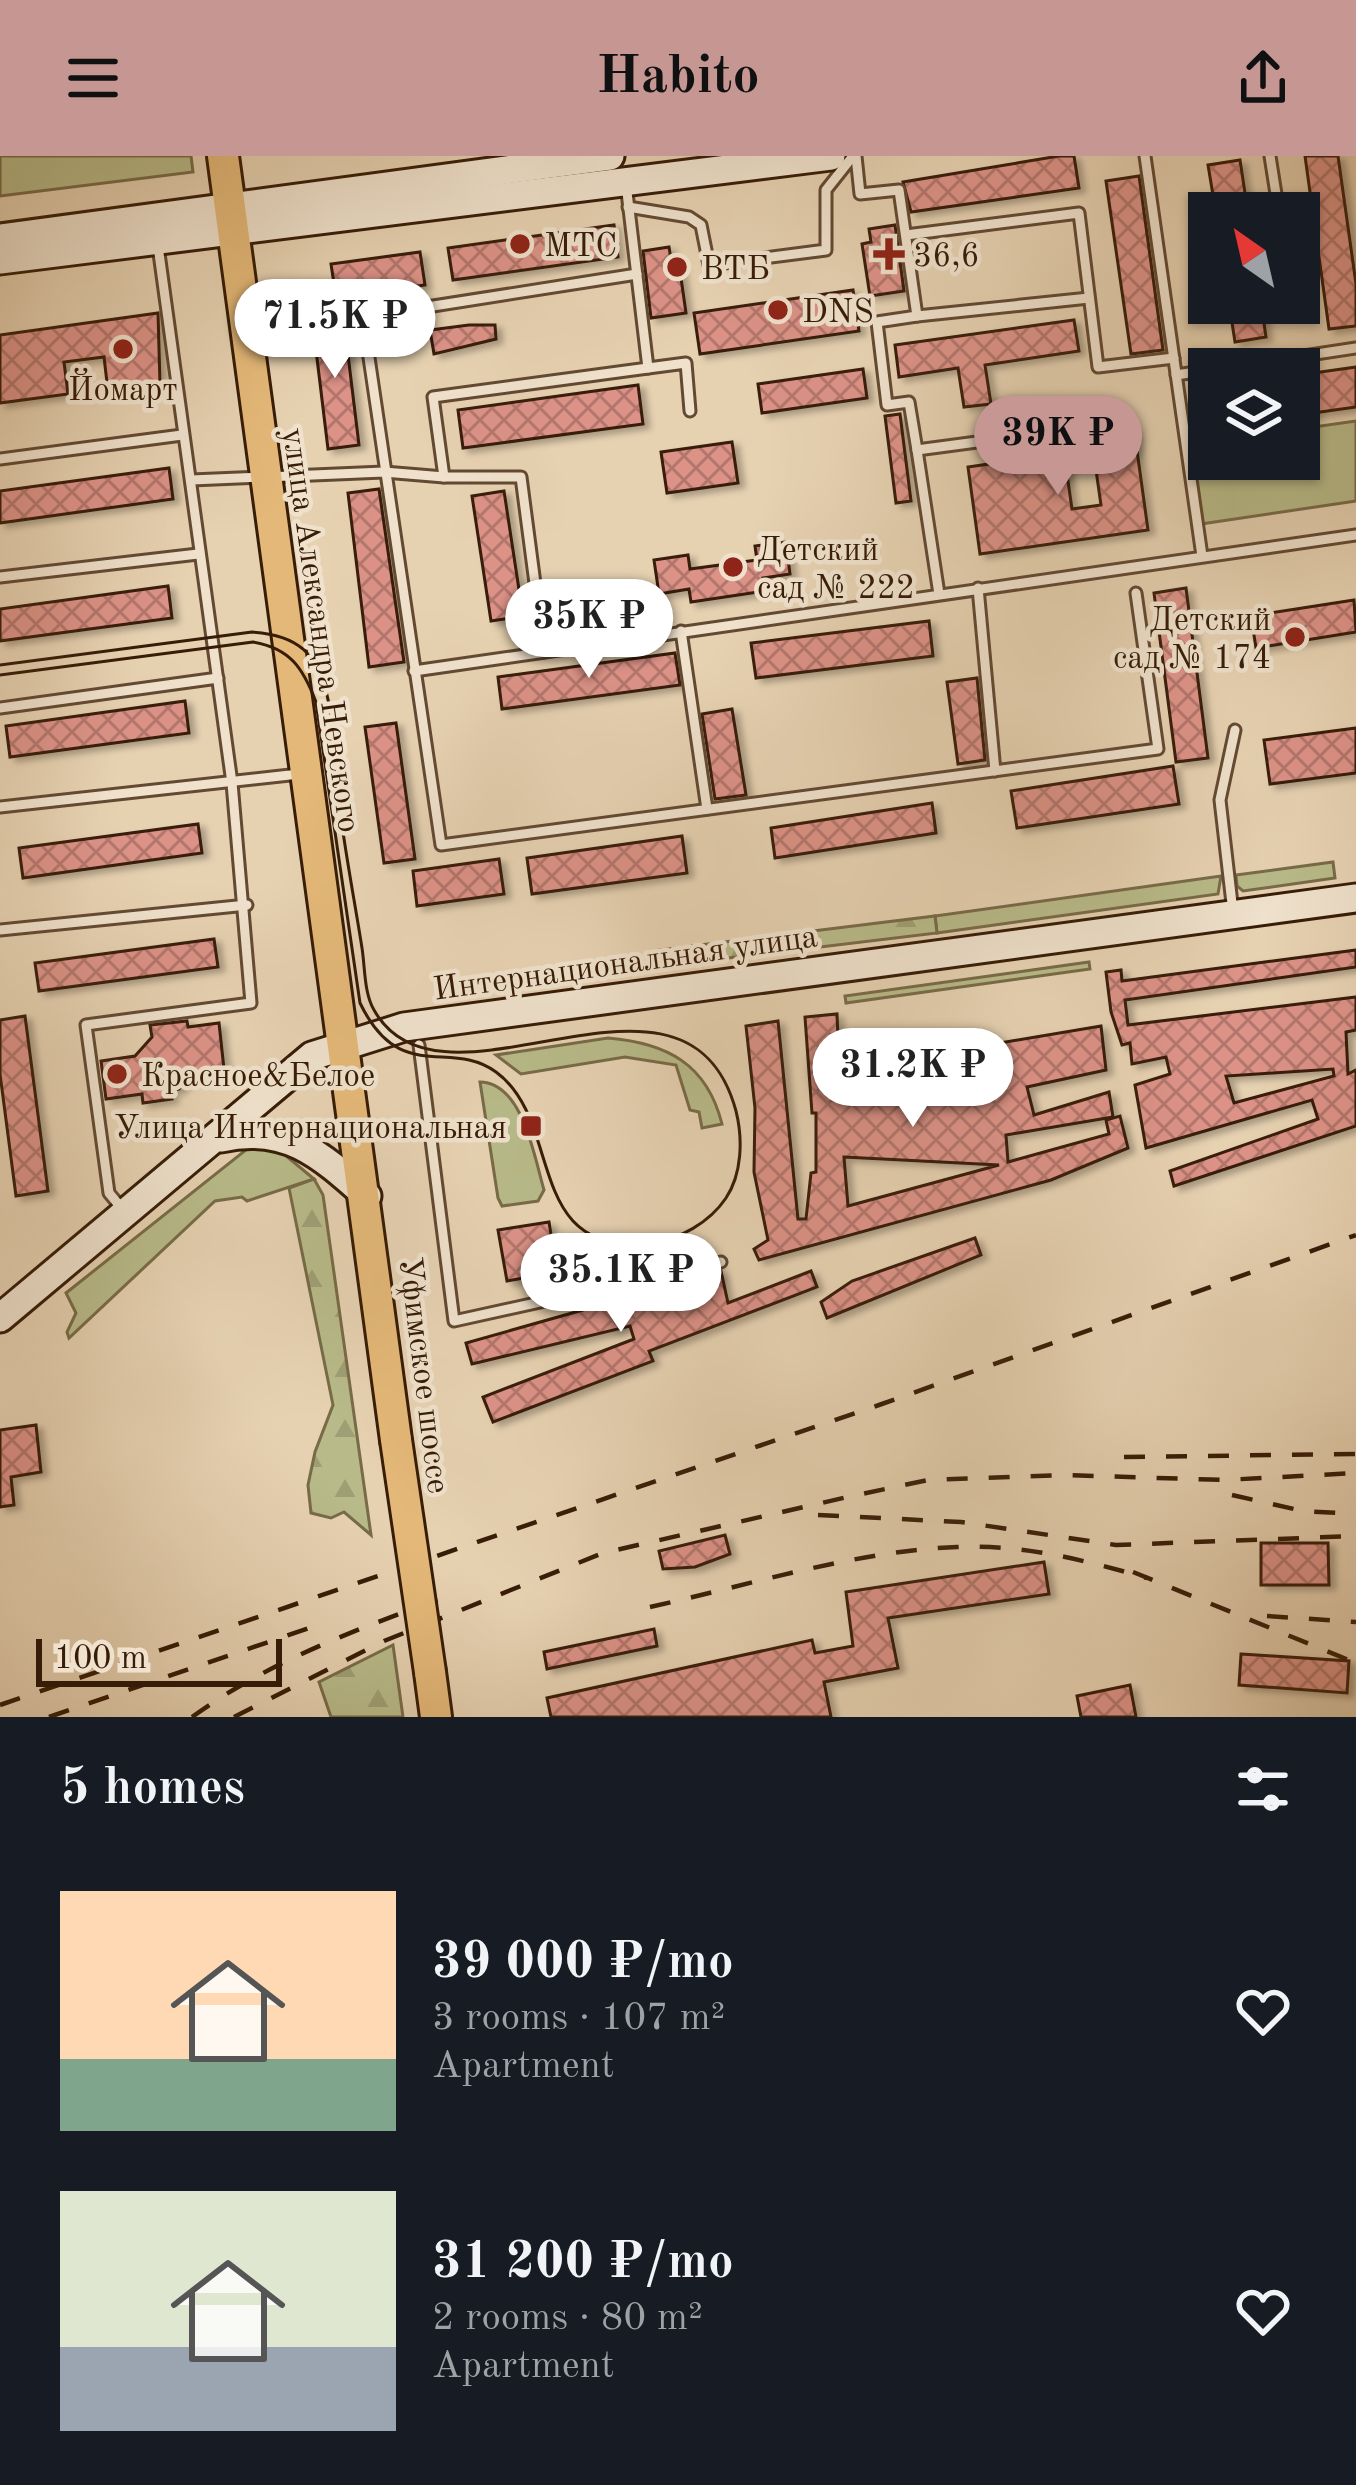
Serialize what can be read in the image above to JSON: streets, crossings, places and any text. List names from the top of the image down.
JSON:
{
  "streets": {
    "main road": ["улица Александра Невского", "Интернациональная улица", "Уфимское шоссе"]
  },
  "crossings": [
    ["улица Александра Невского", "Интернациональная улица"],
    ["улица Александра Невского", "Уфимское шоссе"],
    ["Интернациональная улица", "Уфимское шоссе"]
  ],
  "places": {
    "other": [
      "МТС",
      "ВТБ",
      "DNS",
      "Йомарт",
      "Детский сад № 222",
      "Детский сад № 174",
      "Красное&Белое"
    ],
    "health": ["36,6"],
    "transit": ["Улица Интернациональная"]
  },
  "scale_bar": "100 m",
  "north": "top left",
  "page": {
    "header": "Habito",
    "price": [
      "71.5K ₽",
      "39K ₽",
      "35K ₽",
      "31.2K ₽",
      "35.1K ₽"
    ],
    "scale": "100 m",
    "heading": "5 homes",
    "list": [
      {
        "name": "39 000 ₽/mo",
        "note": "3 rooms · 107 m² · Apartment"
      },
      {
        "name": "31 200 ₽/mo",
        "note": "2 rooms · 80 m² · Apartment"
      }
    ]
  }
}
